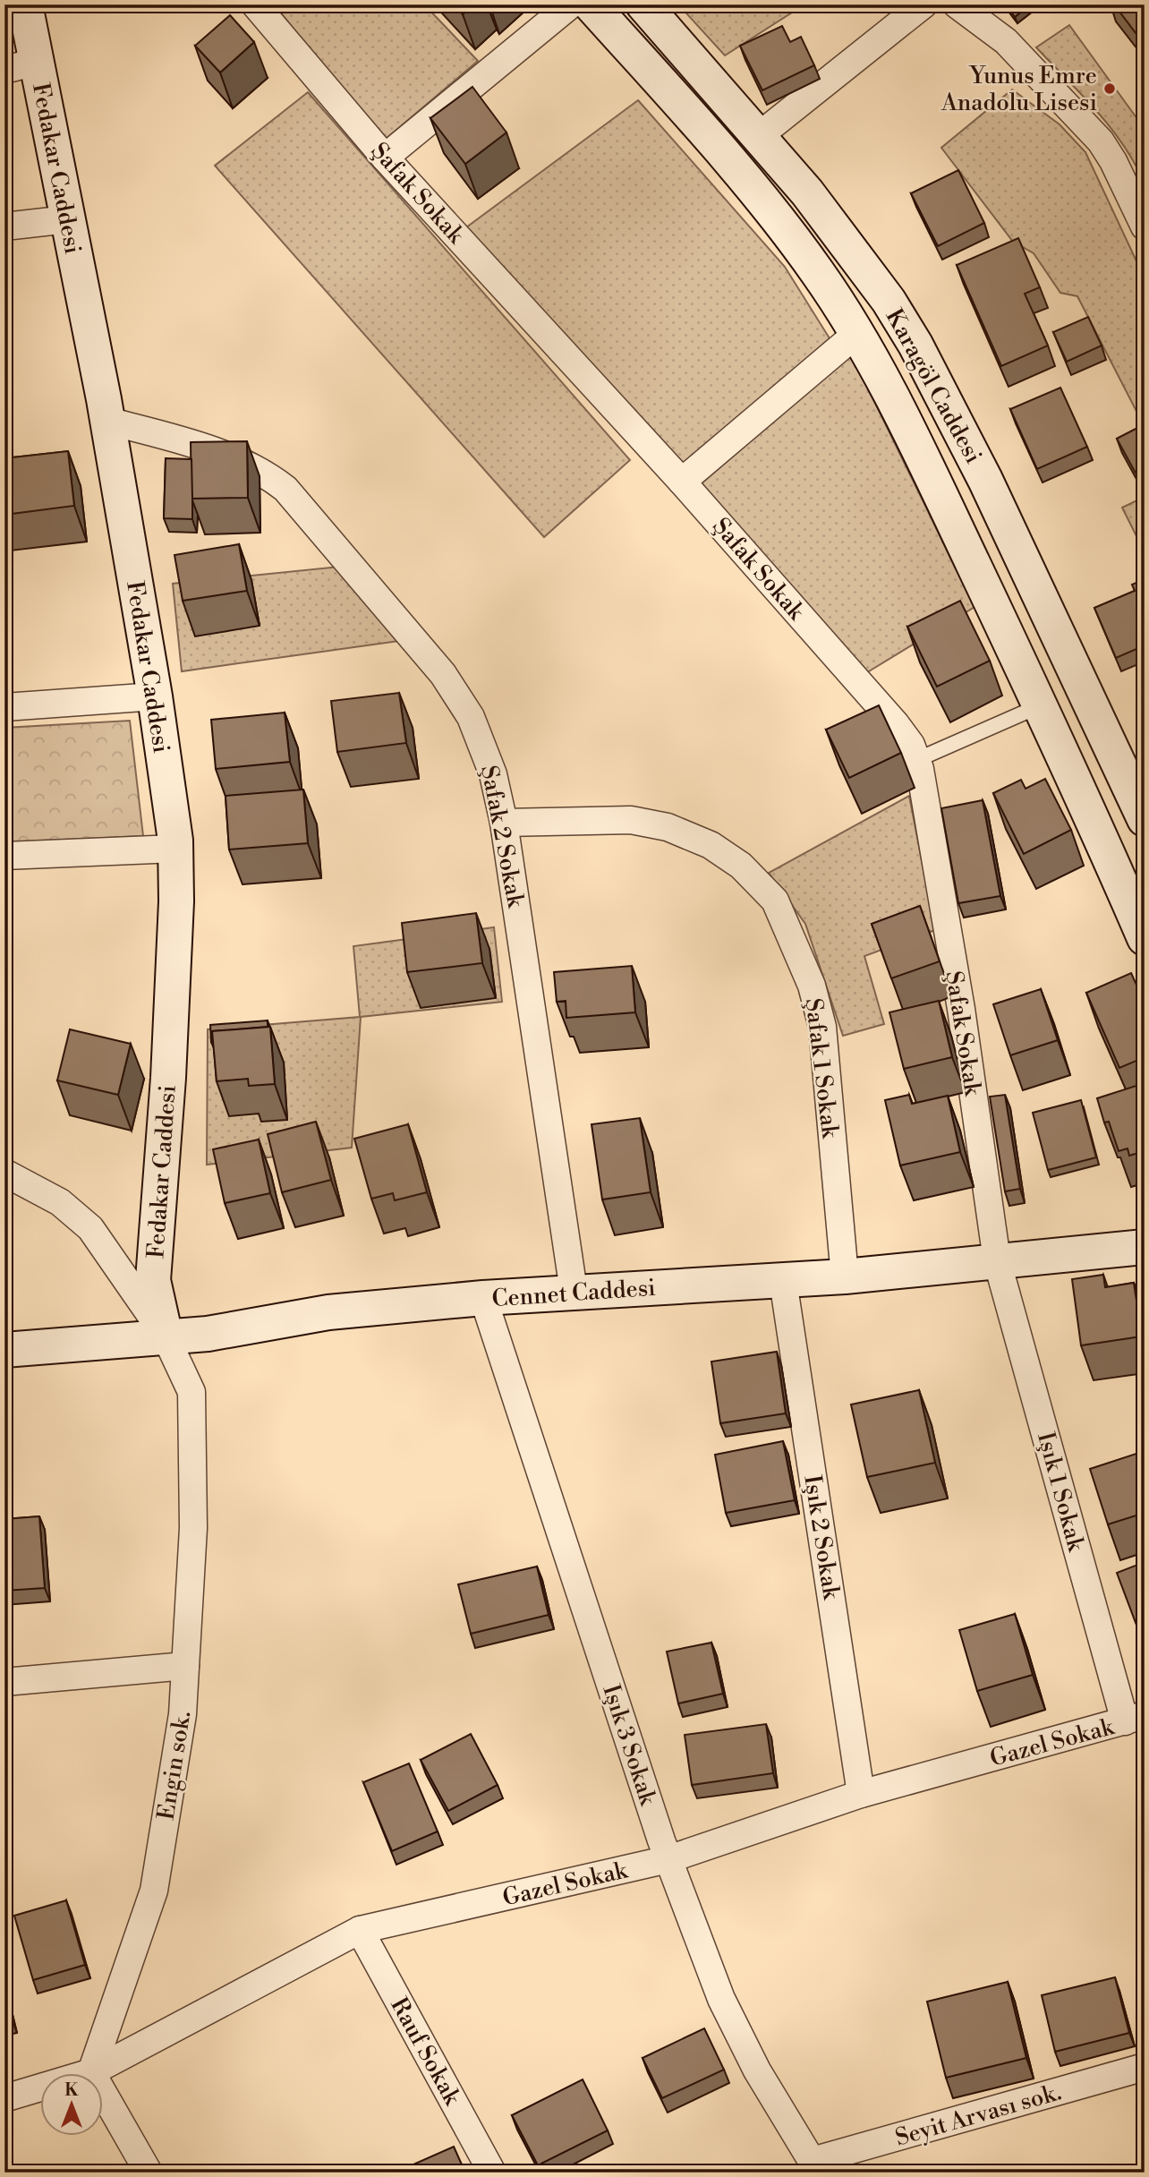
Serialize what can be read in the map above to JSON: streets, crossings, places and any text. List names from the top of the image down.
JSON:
{
  "streets": {
    "street": [
      "Fedakar Caddesi",
      "Şafak Sokak",
      "Karagöl Caddesi",
      "Şafak 2 Sokak",
      "Şafak 1 Sokak",
      "Cennet Caddesi",
      "Işık 1 Sokak",
      "Işık 2 Sokak",
      "Gazel Sokak",
      "Işık 3 Sokak",
      "Engin sok.",
      "Rauf Sokak",
      "Seyit Arvası sok."
    ]
  },
  "crossings": [
    ["Fedakar Caddesi", "Şafak 2 Sokak"],
    ["Fedakar Caddesi", "Cennet Caddesi"],
    ["Fedakar Caddesi", "Engin sok."],
    ["Şafak Sokak", "Cennet Caddesi"],
    ["Şafak Sokak", "Işık 1 Sokak"],
    ["Şafak 2 Sokak", "Şafak 1 Sokak"],
    ["Şafak 2 Sokak", "Cennet Caddesi"],
    ["Şafak 1 Sokak", "Cennet Caddesi"],
    ["Cennet Caddesi", "Işık 1 Sokak"],
    ["Cennet Caddesi", "Işık 2 Sokak"],
    ["Cennet Caddesi", "Işık 3 Sokak"],
    ["Cennet Caddesi", "Engin sok."],
    ["Işık 1 Sokak", "Gazel Sokak"],
    ["Işık 2 Sokak", "Gazel Sokak"],
    ["Gazel Sokak", "Işık 3 Sokak"],
    ["Gazel Sokak", "Engin sok."],
    ["Gazel Sokak", "Rauf Sokak"],
    ["Işık 3 Sokak", "Seyit Arvası sok."]
  ],
  "places": ["Yunus Emre Anadolu Lisesi"],
  "north": "top"
}
